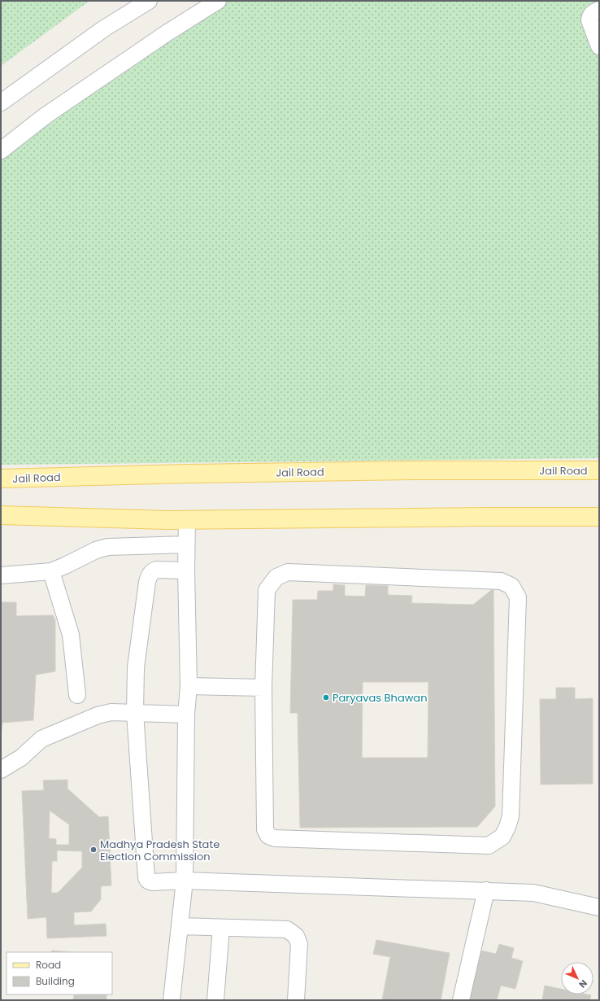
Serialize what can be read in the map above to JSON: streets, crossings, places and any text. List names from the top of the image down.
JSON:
{
  "streets": {
    "main road": ["Jail Road"]
  },
  "places": ["Paryavas Bhawan", "Madhya Pradesh State Election Commission"],
  "legend": ["Road", "Building"],
  "north": "bottom right"
}
